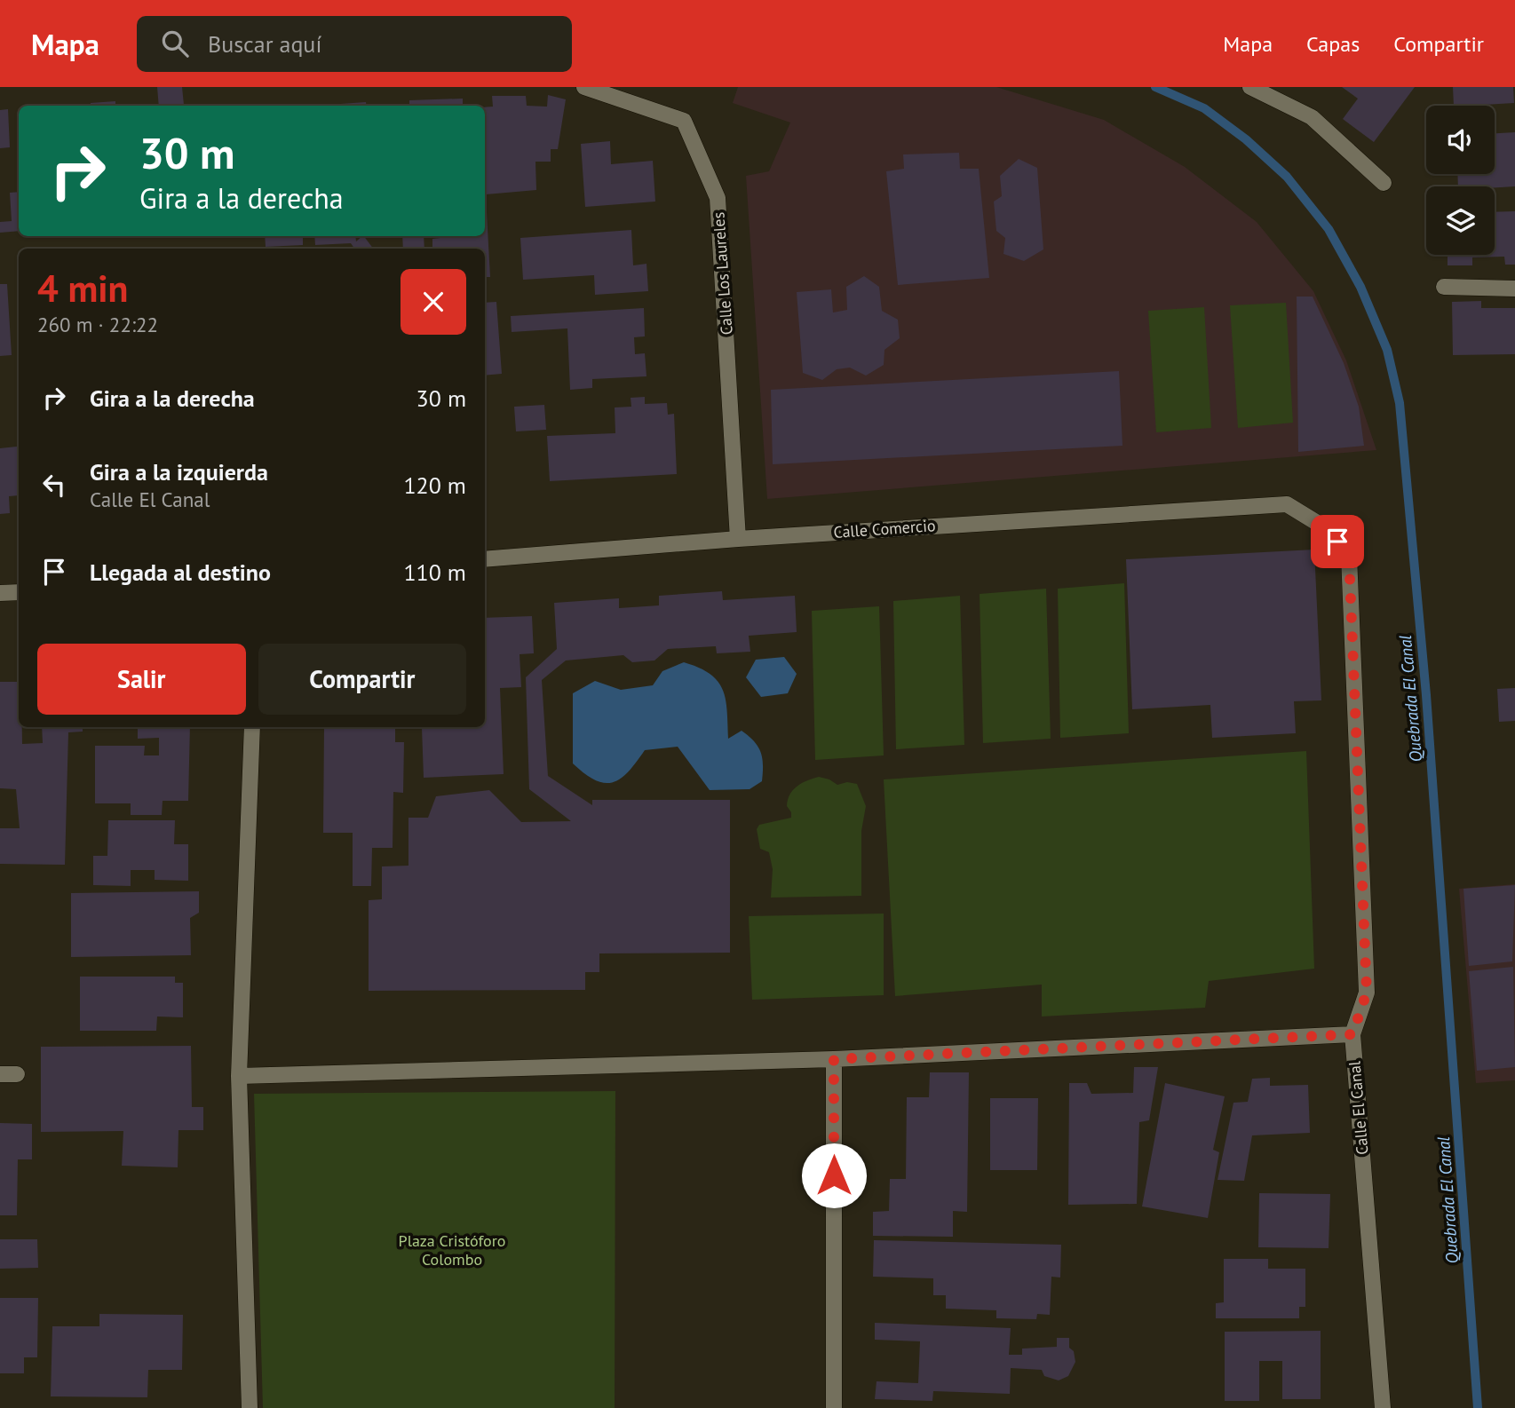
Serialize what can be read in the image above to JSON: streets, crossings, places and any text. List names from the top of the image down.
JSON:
{
  "streets": {
    "street": ["Calle Los Laureles", "Calle Comercio", "Calle El Canal"]
  },
  "crossings": [
    ["Calle Los Laureles", "Calle Comercio"],
    ["Calle Comercio", "Calle El Canal"]
  ],
  "water": ["Quebrada El Canal"],
  "parks": ["Plaza Cristóforo Colombo"],
  "page": {
    "header": "Mapa",
    "search": "Buscar aquí",
    "nav": ["Mapa", "Capas", "Compartir"],
    "turn": ["30 m", "Gira a la derecha"],
    "heading": ["4 min", "260 m · 22:22"],
    "list": [
      {
        "name": "Gira a la derecha",
        "value": "30 m"
      },
      {
        "name": "Gira a la izquierda",
        "note": "Calle El Canal",
        "value": "120 m"
      },
      {
        "name": "Llegada al destino",
        "value": "110 m"
      }
    ],
    "buttons": ["Salir", "Compartir"]
  }
}
